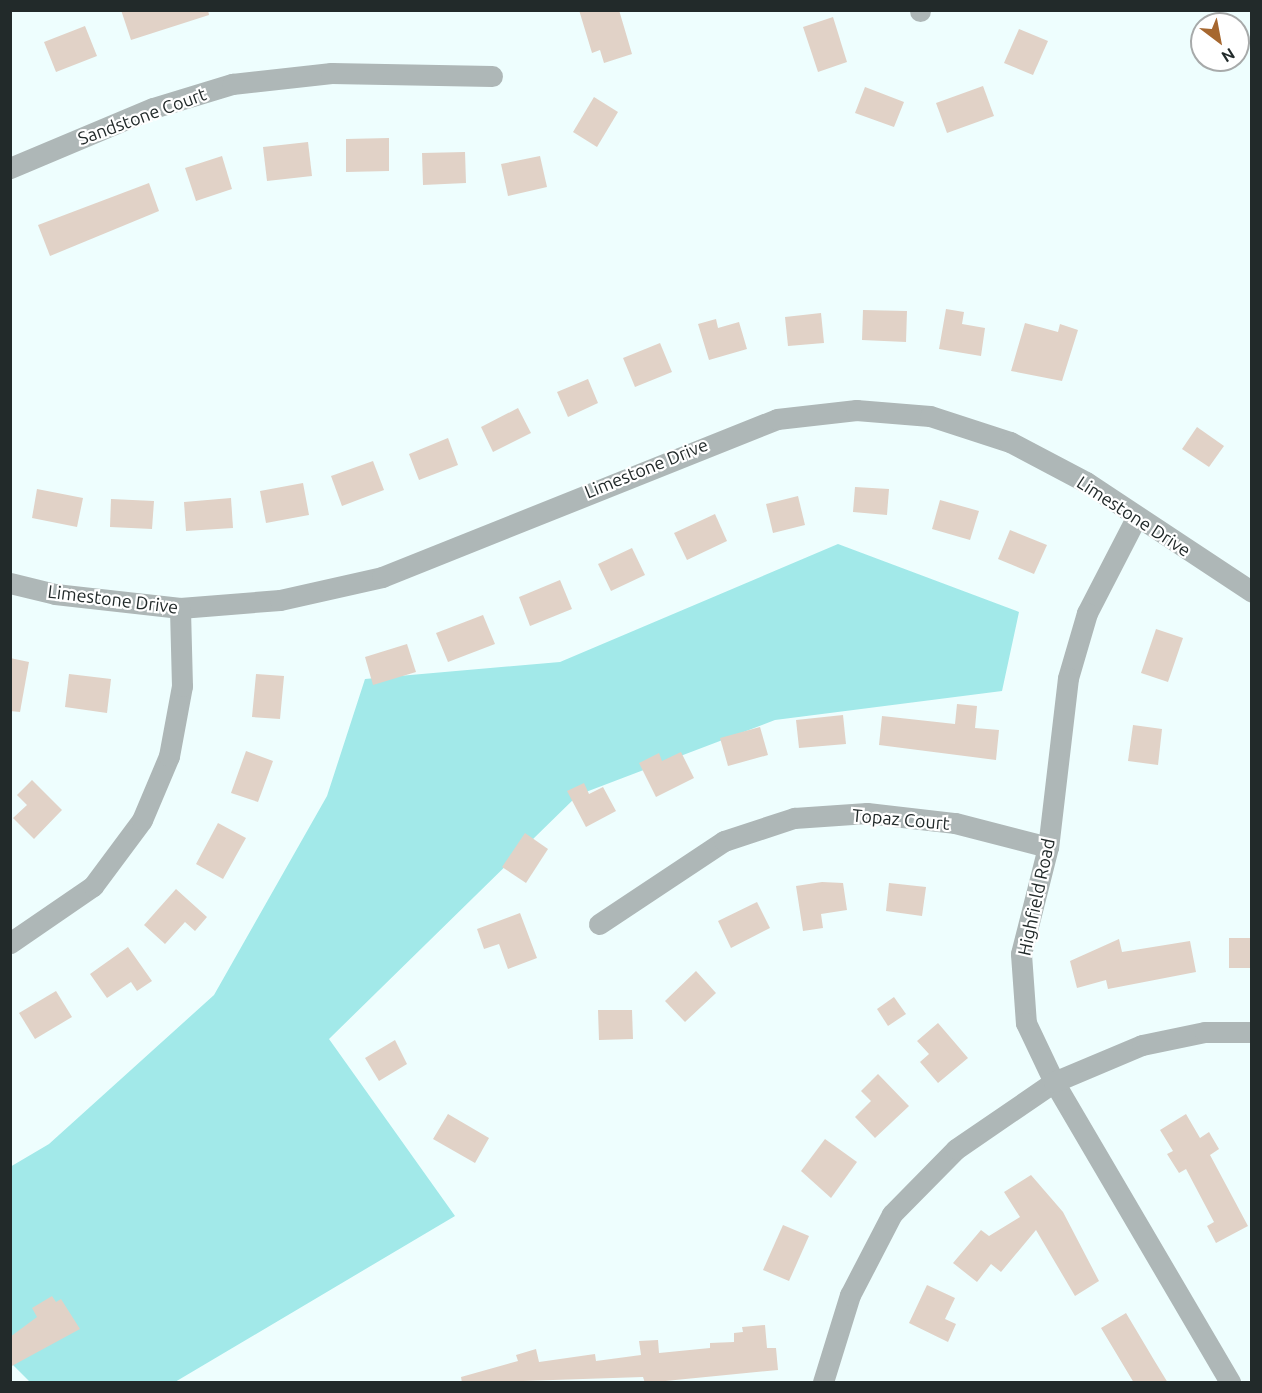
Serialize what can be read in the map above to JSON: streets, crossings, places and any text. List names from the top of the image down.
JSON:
{
  "streets": {
    "street": [
      "Sandstone Court",
      "Limestone Drive",
      "Topaz Court",
      "Highfield Road"
    ]
  },
  "crossings": [
    ["Limestone Drive", "Highfield Road"],
    ["Topaz Court", "Highfield Road"]
  ],
  "north": "bottom right"
}
